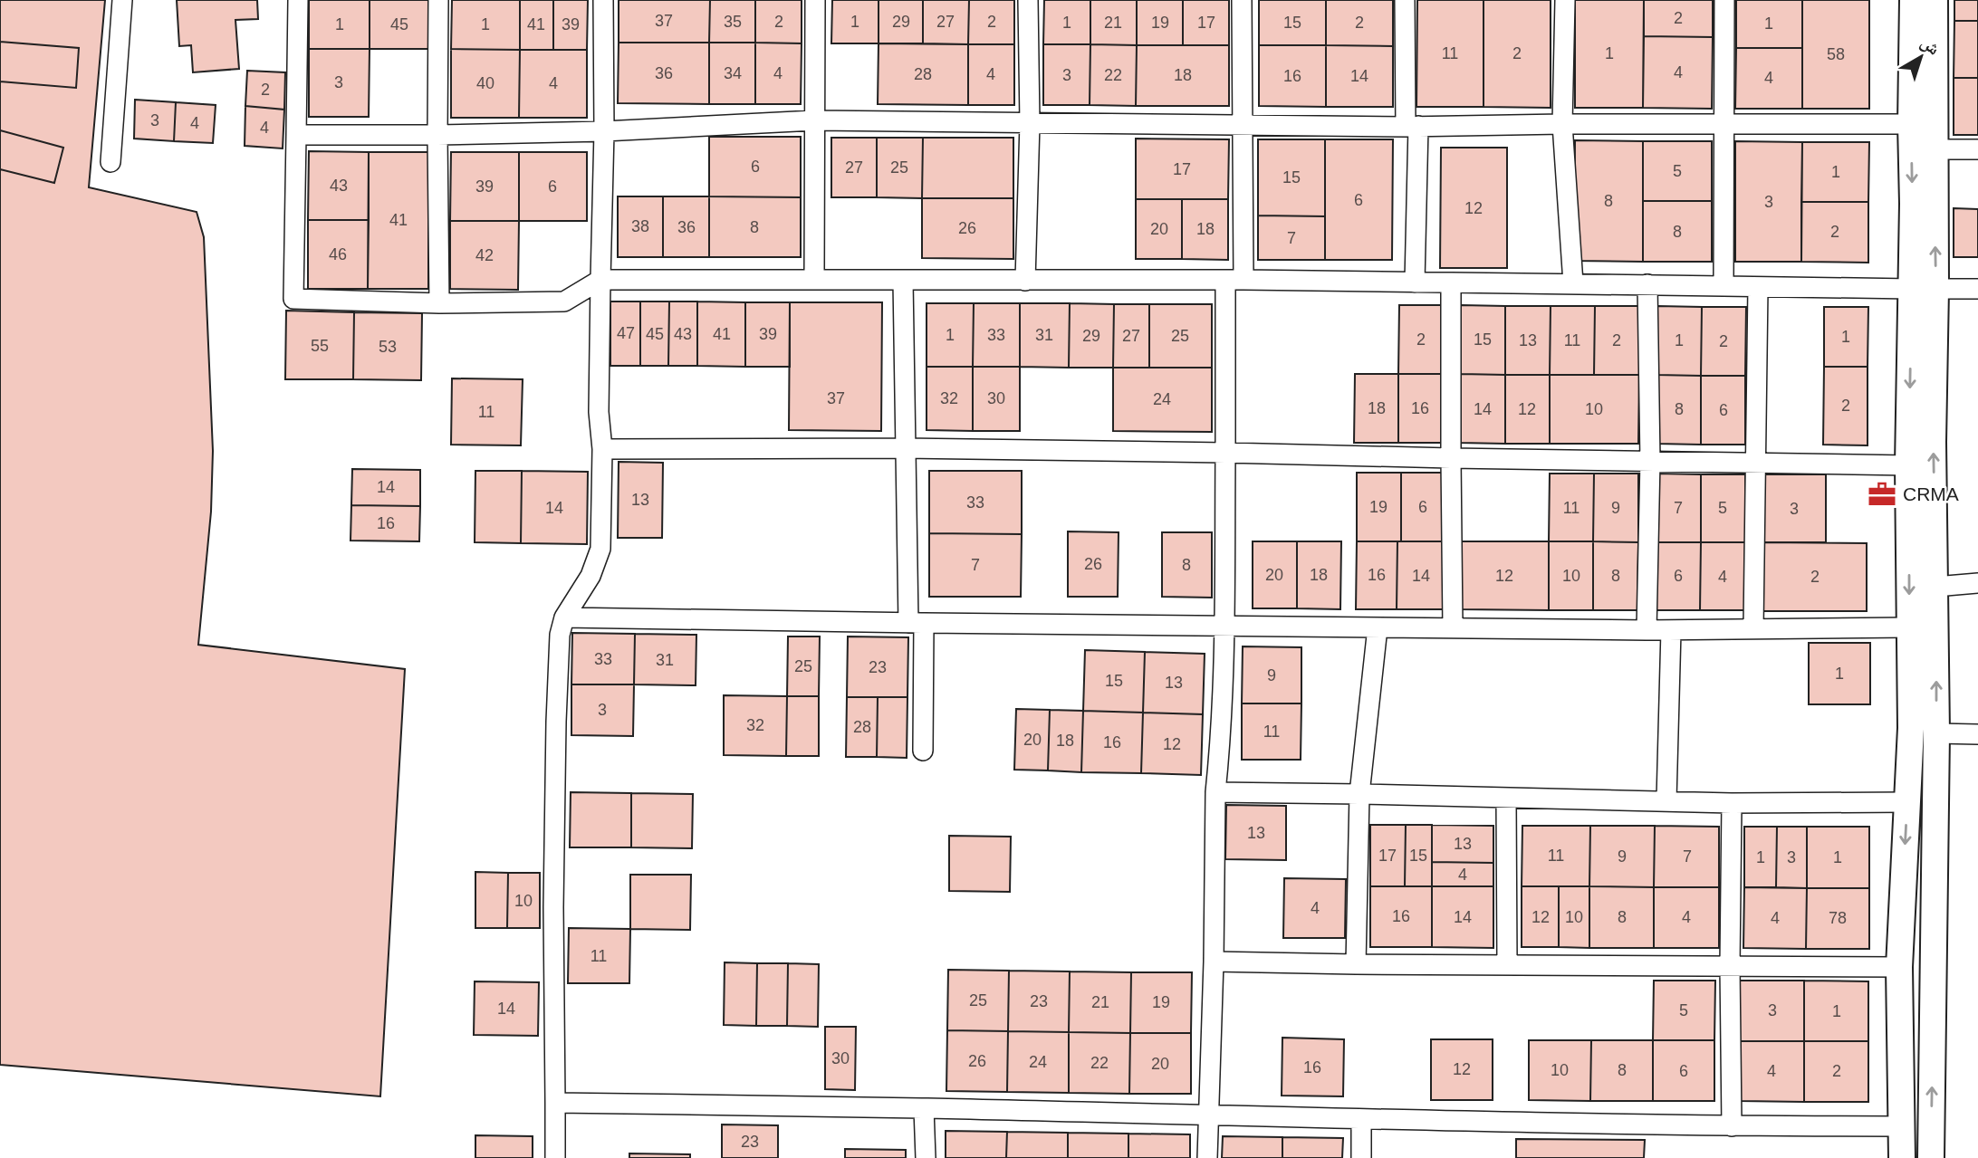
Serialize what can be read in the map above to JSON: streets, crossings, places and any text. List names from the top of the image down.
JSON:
{
  "places": {
    "office": ["CRMA"]
  },
  "house_numbers": [
    "2",
    "37",
    "35",
    "2",
    "1",
    "29",
    "27",
    "2",
    "1",
    "21",
    "19",
    "17",
    "15",
    "2",
    "1",
    "1",
    "45",
    "1",
    "41",
    "39",
    "11",
    "2",
    "1",
    "58",
    "4",
    "36",
    "34",
    "4",
    "28",
    "4",
    "3",
    "22",
    "18",
    "16",
    "14",
    "4",
    "3",
    "40",
    "4",
    "2",
    "3",
    "4",
    "4",
    "6",
    "27",
    "25",
    "17",
    "5",
    "1",
    "15",
    "43",
    "39",
    "6",
    "6",
    "8",
    "3",
    "12",
    "41",
    "38",
    "36",
    "8",
    "26",
    "20",
    "18",
    "8",
    "2",
    "7",
    "46",
    "42",
    "47",
    "45",
    "43",
    "41",
    "39",
    "1",
    "33",
    "31",
    "29",
    "27",
    "25",
    "1",
    "2",
    "15",
    "13",
    "11",
    "2",
    "1",
    "2",
    "55",
    "53",
    "37",
    "32",
    "30",
    "24",
    "2",
    "18",
    "16",
    "14",
    "12",
    "10",
    "8",
    "6",
    "11",
    "14",
    "13",
    "33",
    "19",
    "6",
    "14",
    "11",
    "9",
    "7",
    "5",
    "3",
    "16",
    "26",
    "7",
    "8",
    "20",
    "18",
    "16",
    "14",
    "12",
    "10",
    "8",
    "6",
    "4",
    "2",
    "33",
    "31",
    "25",
    "23",
    "1",
    "9",
    "15",
    "13",
    "3",
    "32",
    "28",
    "11",
    "20",
    "18",
    "16",
    "12",
    "13",
    "13",
    "17",
    "15",
    "11",
    "9",
    "7",
    "1",
    "3",
    "1",
    "4",
    "10",
    "4",
    "16",
    "14",
    "12",
    "10",
    "8",
    "4",
    "4",
    "78",
    "11",
    "25",
    "23",
    "21",
    "19",
    "14",
    "5",
    "3",
    "1",
    "30",
    "26",
    "24",
    "22",
    "20",
    "16",
    "12",
    "10",
    "8",
    "6",
    "4",
    "2",
    "23"
  ],
  "north": "top right"
}
